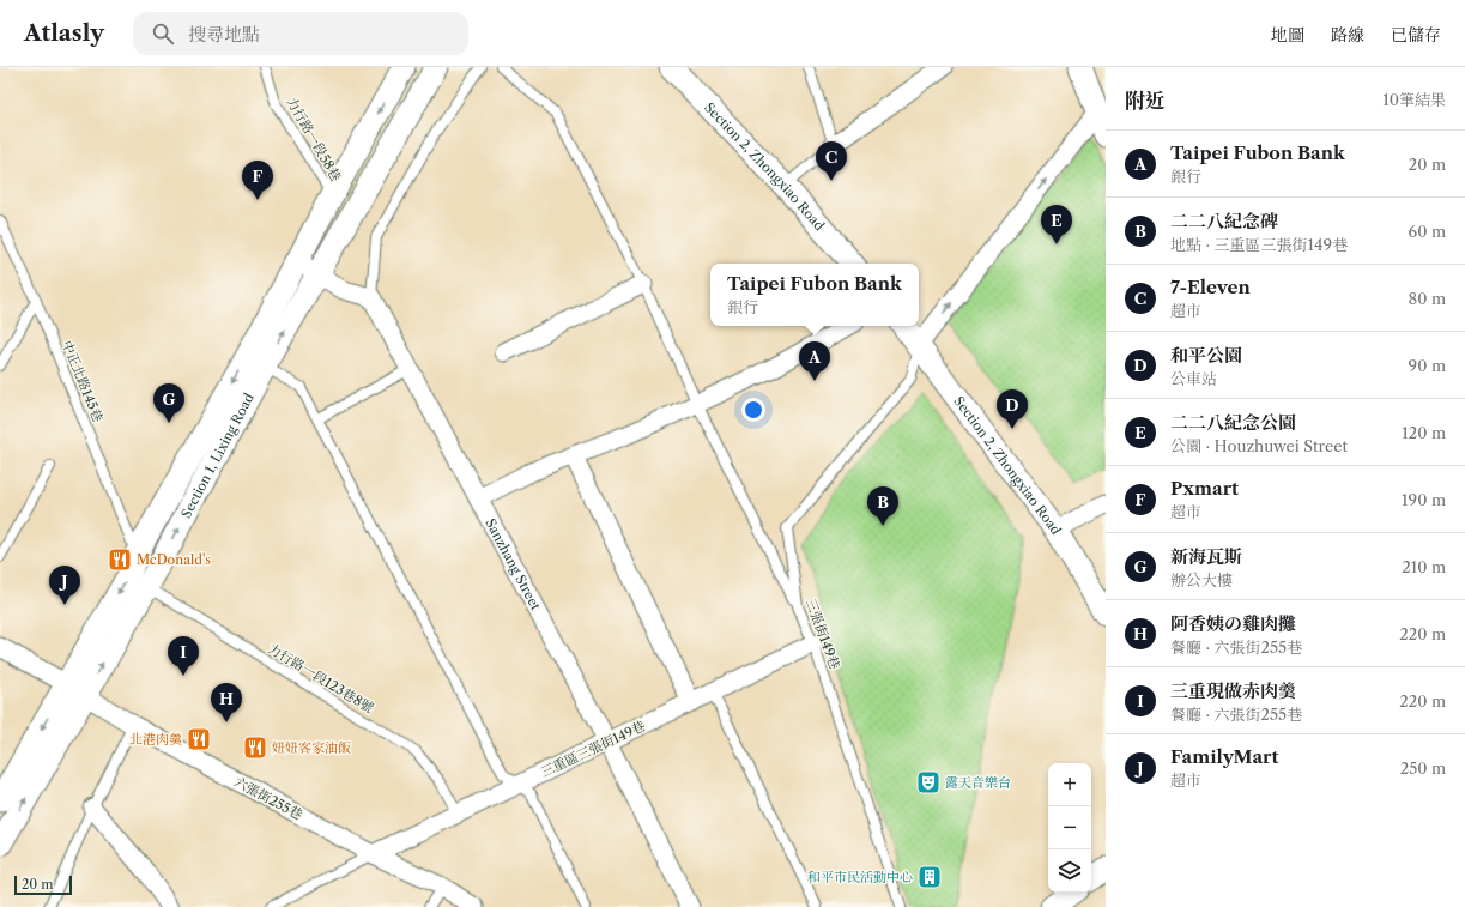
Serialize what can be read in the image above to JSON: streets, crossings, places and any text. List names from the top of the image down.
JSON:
{
  "streets": {
    "street": [
      "Section 2, Zhongxiao Road",
      "Section 1, Lixing Road",
      "Sanzhang Street",
      "三重區三張街149巷",
      "六張街255巷"
    ],
    "lane": [
      "力行路一段58巷",
      "中正北路145巷",
      "三張街149巷",
      "力行路一段123巷8號"
    ]
  },
  "crossings": [
    ["力行路一段58巷", "Section 1, Lixing Road"],
    ["Section 2, Zhongxiao Road", "三張街149巷"],
    ["中正北路145巷", "Section 1, Lixing Road"],
    ["Section 1, Lixing Road", "力行路一段123巷8號"],
    ["Section 1, Lixing Road", "六張街255巷"],
    ["Sanzhang Street", "三重區三張街149巷"],
    ["三張街149巷", "三重區三張街149巷"],
    ["力行路一段123巷8號", "三重區三張街149巷"],
    ["三重區三張街149巷", "六張街255巷"]
  ],
  "places": {
    "restaurant": ["McDonald's", "北港肉羹", "妞妞客家油飯"],
    "theatre": ["露天音樂台"],
    "building": ["和平市民活動中心"]
  },
  "scale_bar": "20 m",
  "page": {
    "header": "Atlasly",
    "search": "搜尋地點",
    "nav": ["地圖", "路線", "已儲存"],
    "heading": ["附近", "10筆結果"],
    "list": [
      {
        "mark": "A",
        "name": "Taipei Fubon Bank",
        "note": "銀行",
        "value": "20 m"
      },
      {
        "mark": "B",
        "name": "二二八紀念碑",
        "note": "地點 · 三重區三張街149巷",
        "value": "60 m"
      },
      {
        "mark": "C",
        "name": "7-Eleven",
        "note": "超市",
        "value": "80 m"
      },
      {
        "mark": "D",
        "name": "和平公園",
        "note": "公車站",
        "value": "90 m"
      },
      {
        "mark": "E",
        "name": "二二八紀念公園",
        "note": "公園 · Houzhuwei Street",
        "value": "120 m"
      },
      {
        "mark": "F",
        "name": "Pxmart",
        "note": "超市",
        "value": "190 m"
      },
      {
        "mark": "G",
        "name": "新海瓦斯",
        "note": "辦公大樓",
        "value": "210 m"
      },
      {
        "mark": "H",
        "name": "阿香姨の雞肉攤",
        "note": "餐廳 · 六張街255巷",
        "value": "220 m"
      },
      {
        "mark": "I",
        "name": "三重現做赤肉羹",
        "note": "餐廳 · 六張街255巷",
        "value": "220 m"
      },
      {
        "mark": "J",
        "name": "FamilyMart",
        "note": "超市",
        "value": "250 m"
      }
    ],
    "pins": [
      "C",
      "F",
      "E",
      "A",
      "G",
      "D",
      "B",
      "J",
      "I",
      "H"
    ],
    "popup": ["Taipei Fubon Bank", "銀行"],
    "map_buttons": ["+", "−"],
    "scale": "20 m"
  }
}
